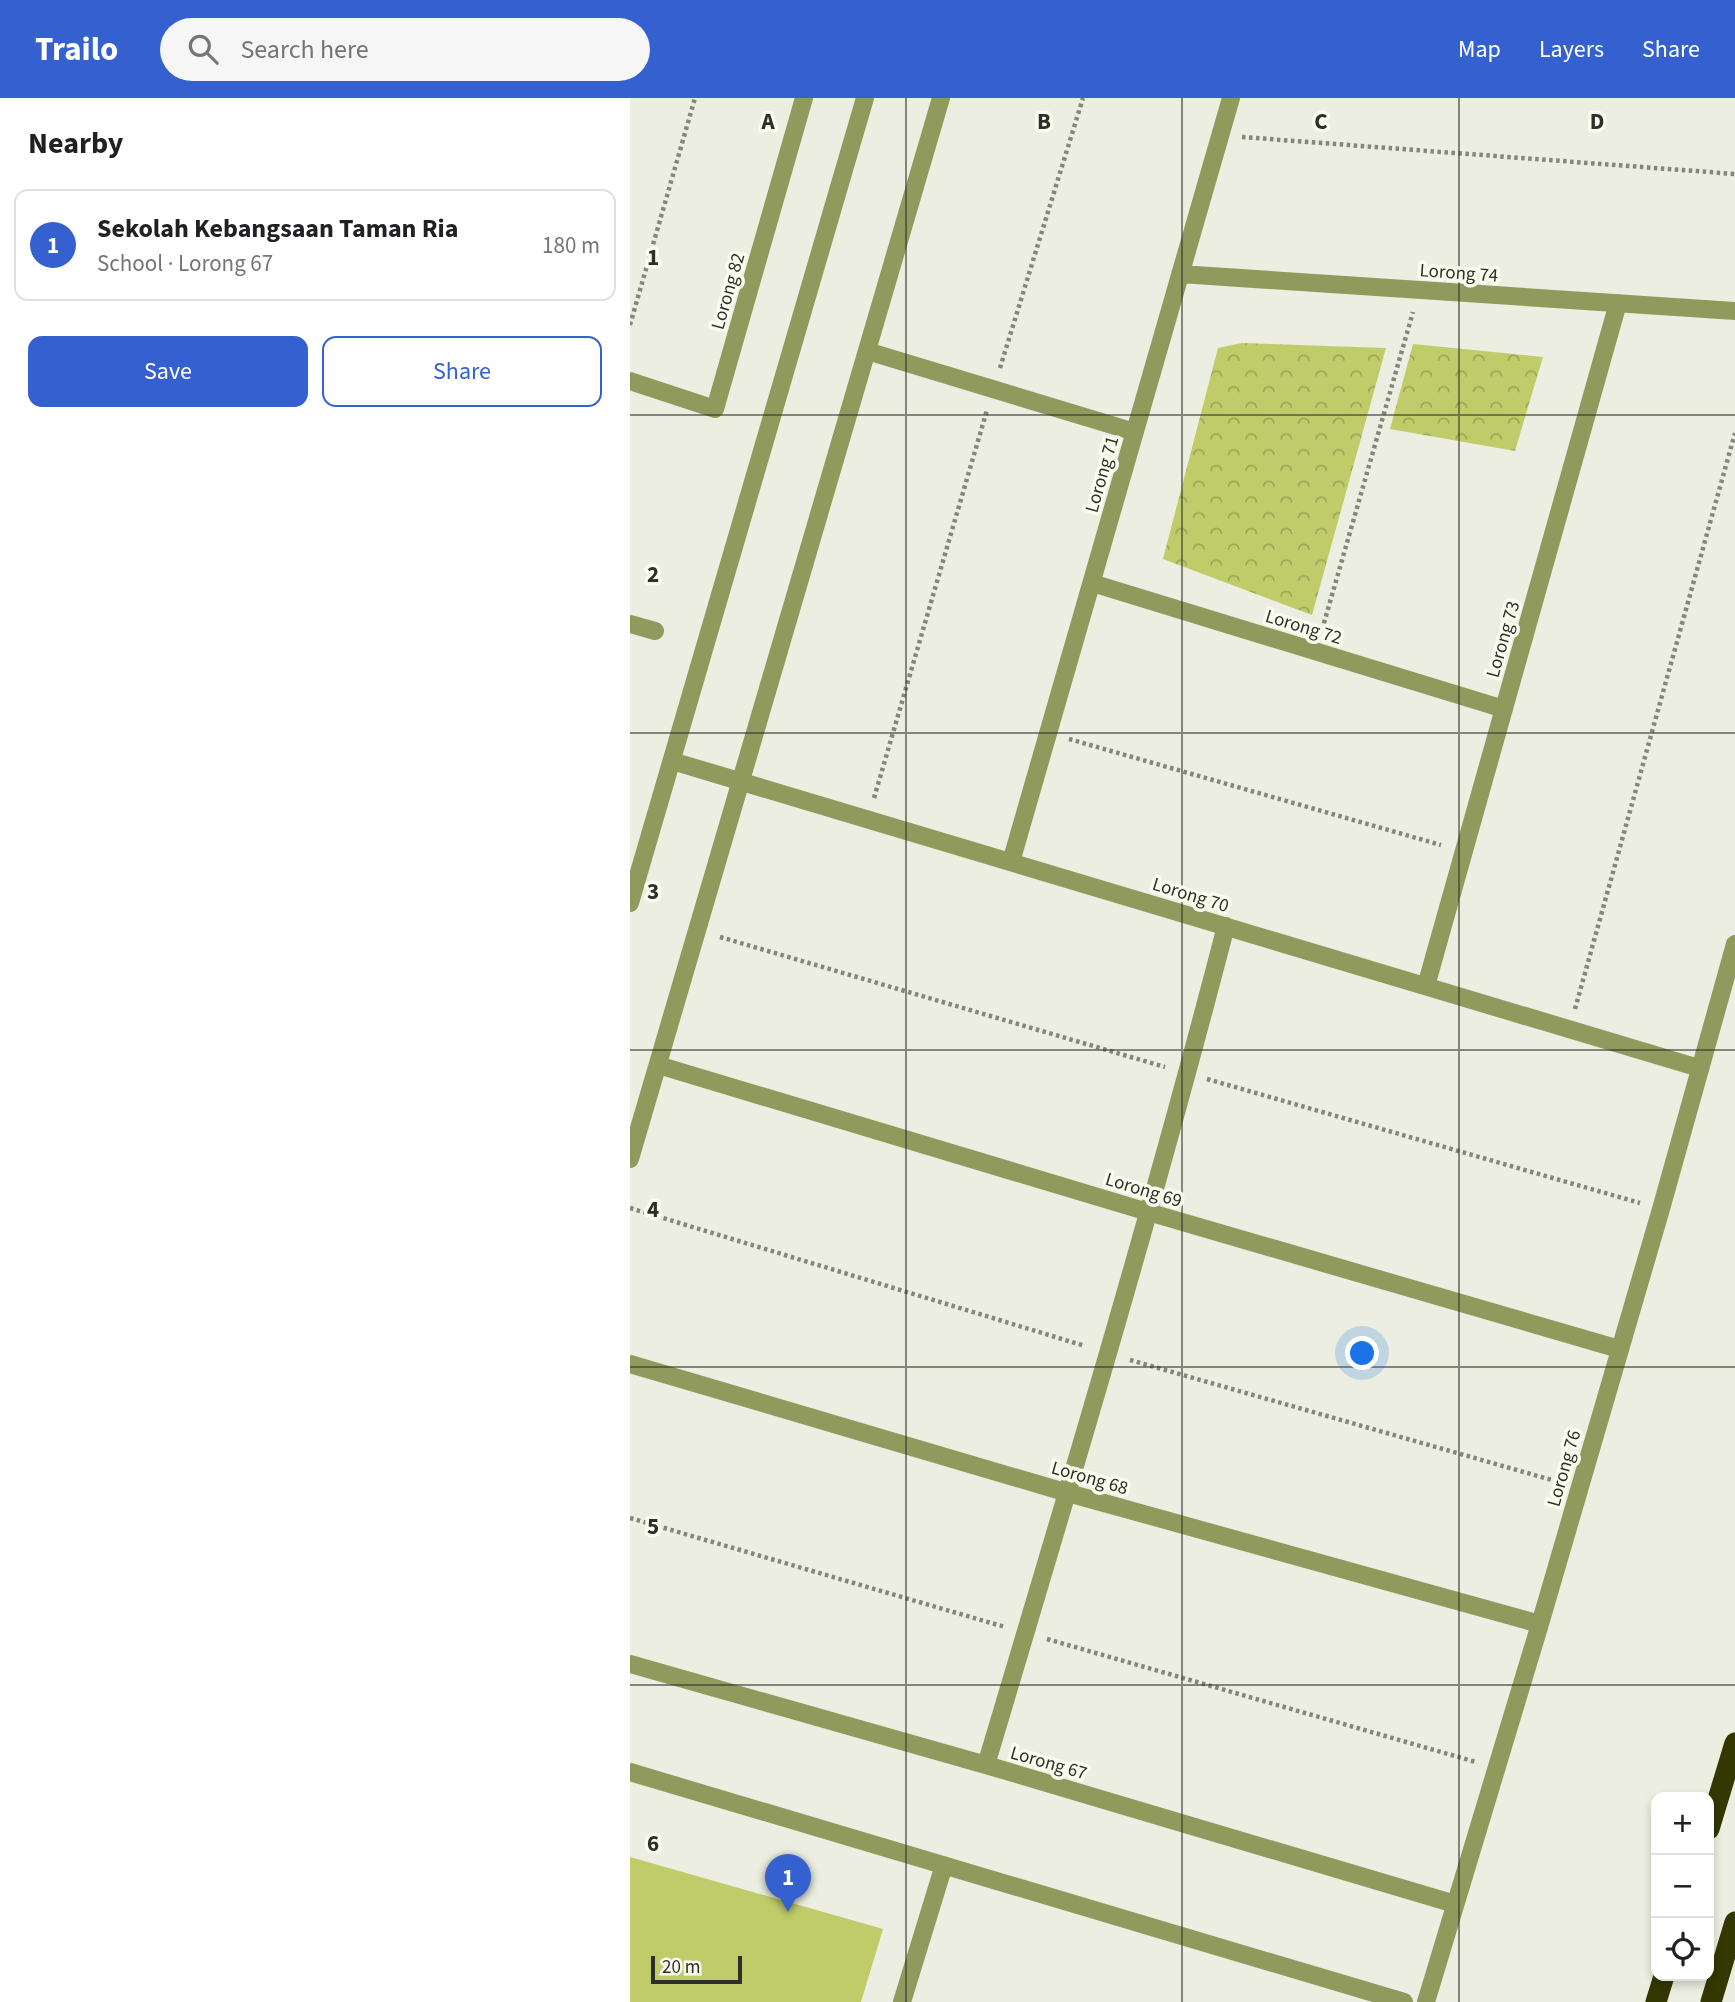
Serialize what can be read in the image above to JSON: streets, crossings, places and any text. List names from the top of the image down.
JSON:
{
  "streets": {
    "street": [
      "Lorong 74",
      "Lorong 82",
      "Lorong 71",
      "Lorong 72",
      "Lorong 73",
      "Lorong 70",
      "Lorong 69",
      "Lorong 76",
      "Lorong 68",
      "Lorong 67"
    ]
  },
  "crossings": [
    ["Lorong 74", "Lorong 71"],
    ["Lorong 74", "Lorong 73"],
    ["Lorong 71", "Lorong 72"],
    ["Lorong 71", "Lorong 70"],
    ["Lorong 72", "Lorong 73"],
    ["Lorong 73", "Lorong 70"],
    ["Lorong 70", "Lorong 76"],
    ["Lorong 69", "Lorong 76"],
    ["Lorong 76", "Lorong 68"],
    ["Lorong 76", "Lorong 67"]
  ],
  "scale_bar": "20 m",
  "page": {
    "header": "Trailo",
    "search": "Search here",
    "nav": ["Map", "Layers", "Share"],
    "heading": "Nearby",
    "list": [
      {
        "mark": "1",
        "name": "Sekolah Kebangsaan Taman Ria",
        "note": "School · Lorong 67",
        "value": "180 m"
      }
    ],
    "buttons": ["Save", "Share"],
    "map_buttons": ["+", "−"],
    "pins": "1",
    "scale": "20 m"
  },
  "grid": {
    "columns": [
      "A",
      "B",
      "C",
      "D"
    ],
    "rows": [
      "1",
      "2",
      "3",
      "4",
      "5",
      "6"
    ]
  }
}
